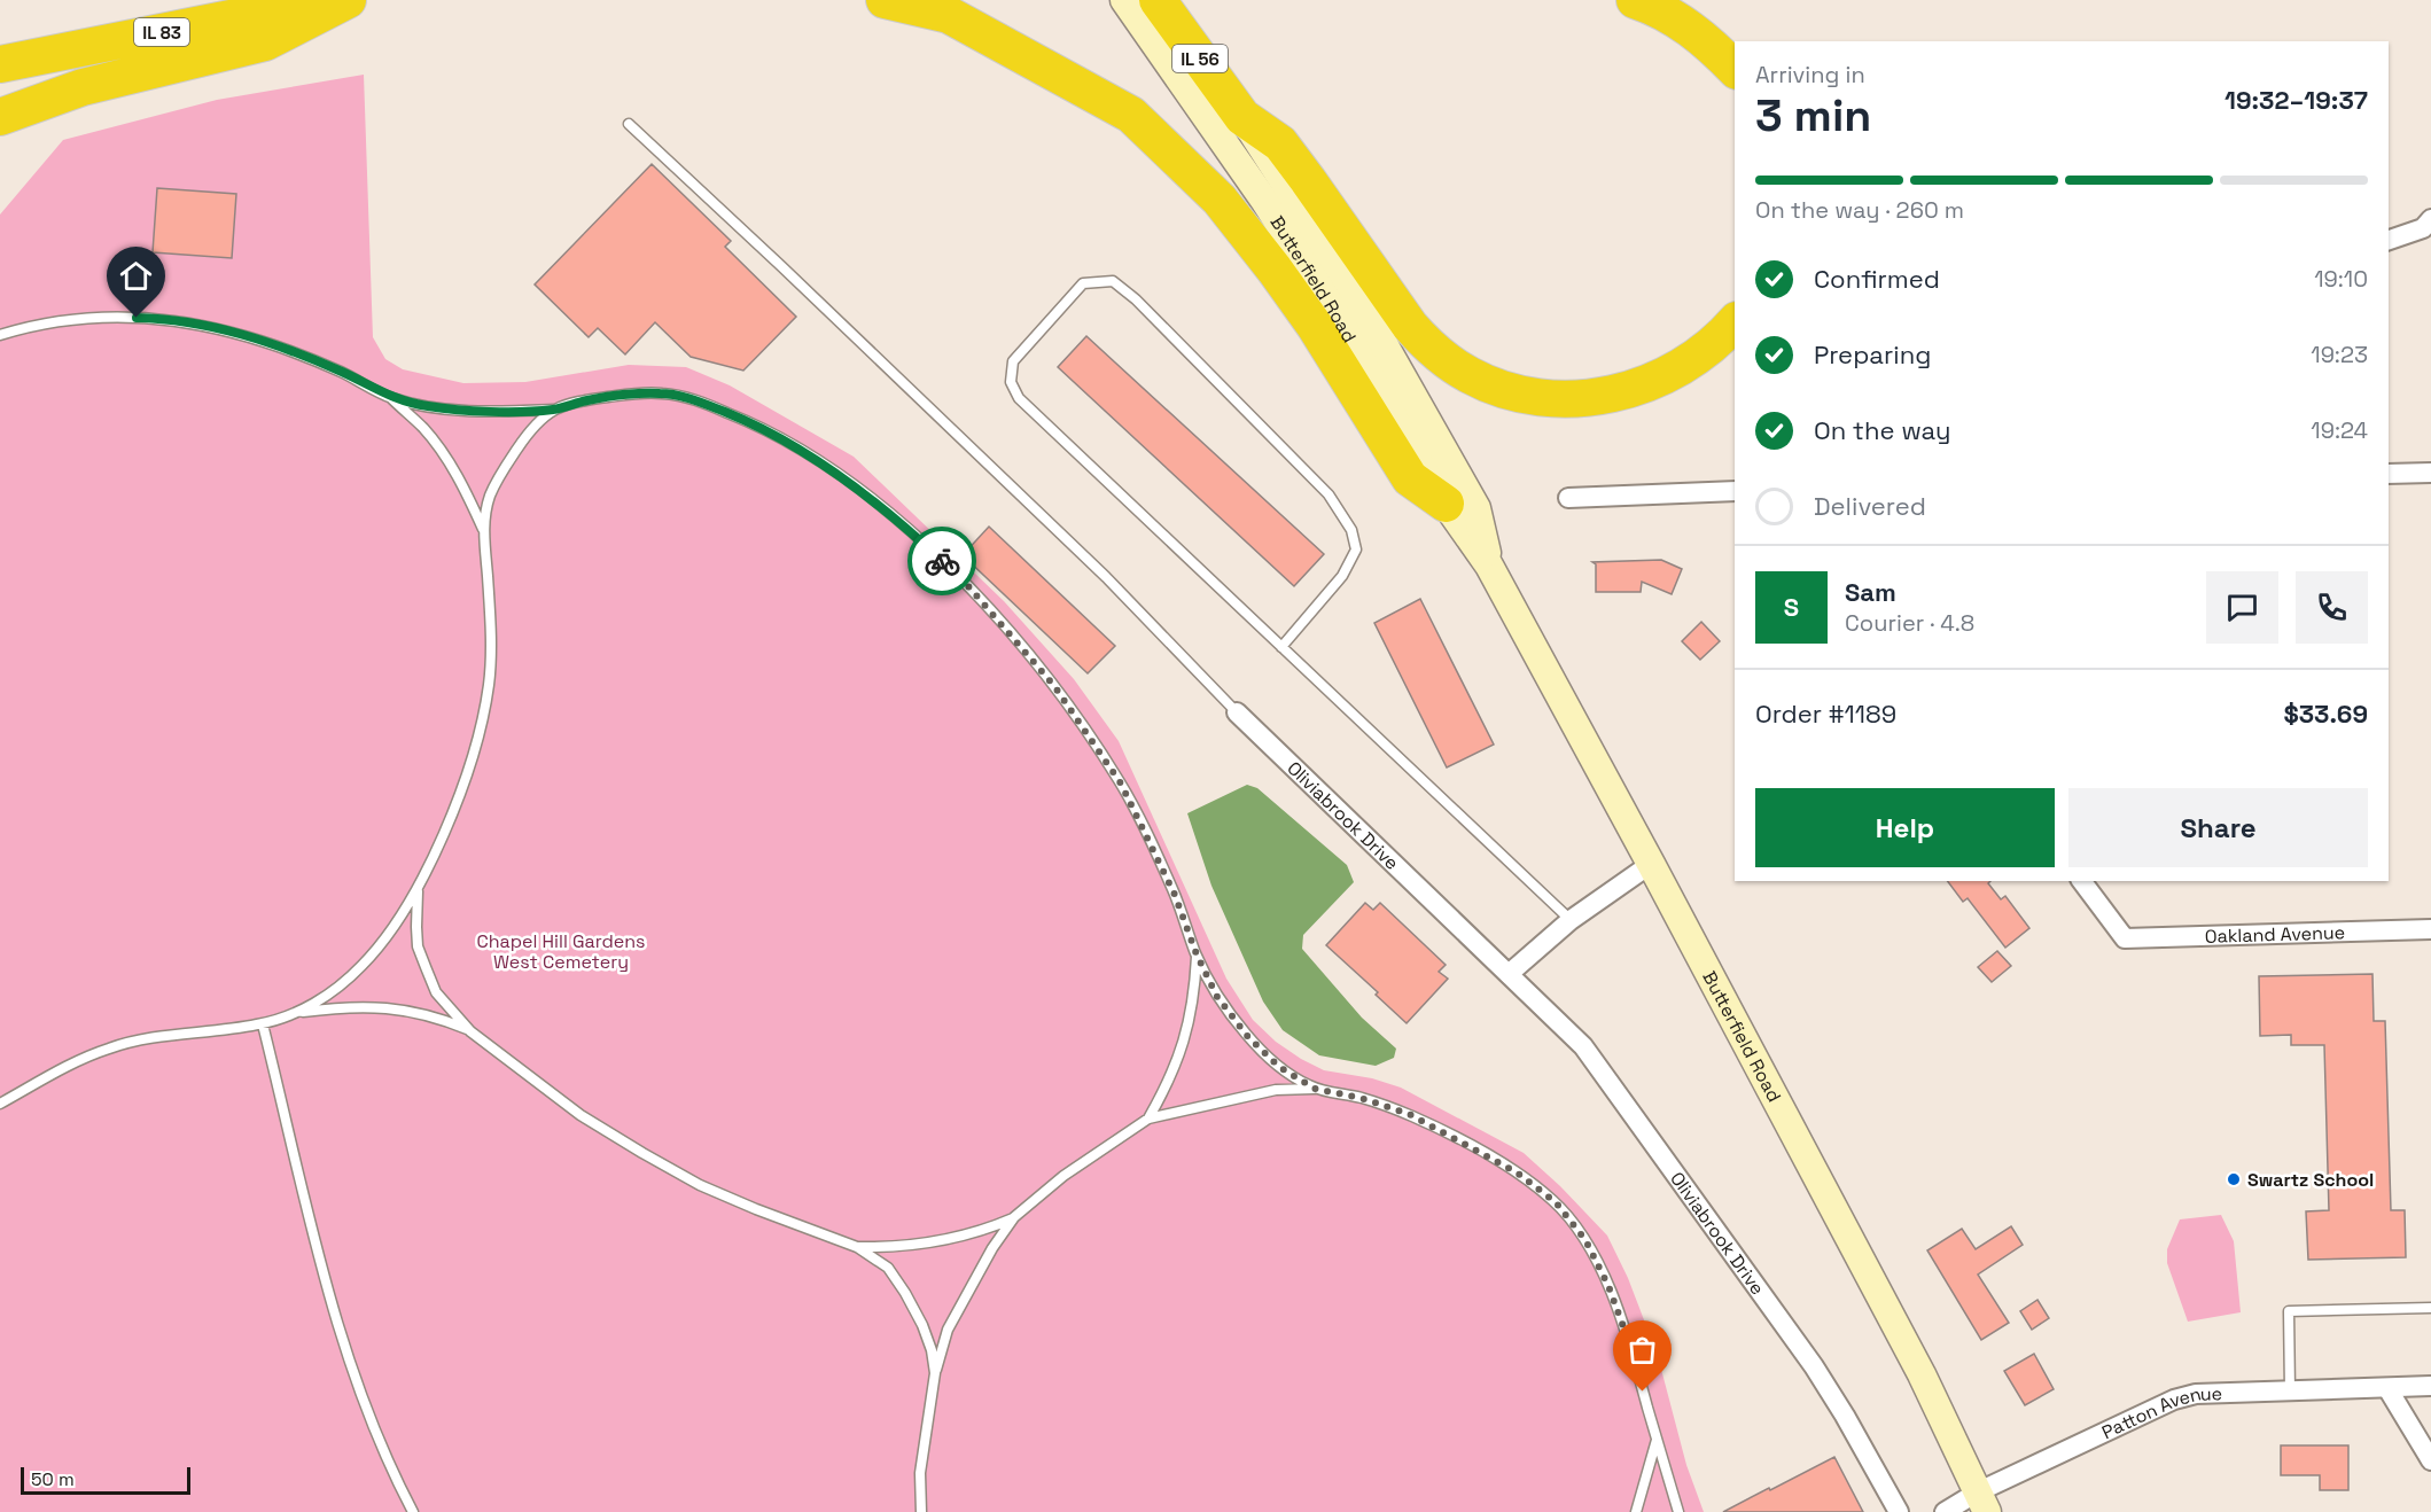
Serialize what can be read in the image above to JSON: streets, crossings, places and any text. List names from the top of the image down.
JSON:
{
  "streets": {
    "highway": ["IL 83", "IL 56", "Butterfield Road"],
    "street": ["Oliviabrook Drive", "Oakland Avenue", "Patton Avenue"]
  },
  "crossings": [
    ["Butterfield Road", "Patton Avenue"]
  ],
  "parks": ["Chapel Hill Gardens West Cemetery"],
  "places": ["Swartz School"],
  "scale_bar": "50 m",
  "page": {
    "heading": ["3 min", "Arriving in", "19:32–19:37"],
    "panel": [
      "Sam",
      "Courier · 4.8",
      "Order #1189",
      "$33.69"
    ],
    "bar": "On the way · 260 m",
    "list": [
      ["Confirmed", "19:10"],
      ["Preparing", "19:23"],
      ["On the way", "19:24"],
      "Delivered"
    ],
    "round": "S",
    "buttons": ["Help", "Share"],
    "scale": "50 m"
  }
}
